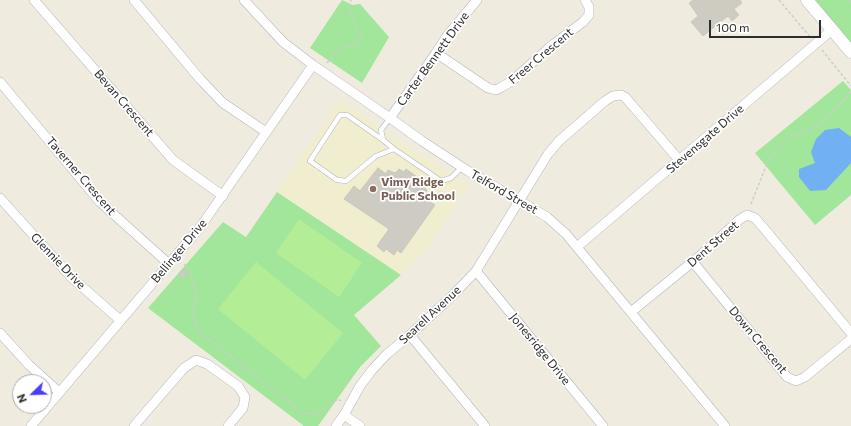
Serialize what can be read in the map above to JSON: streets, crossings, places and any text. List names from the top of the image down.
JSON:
{
  "streets": {
    "street": [
      "Freer Crescent",
      "Carter Bennett Drive",
      "Bevan Crescent",
      "Stevensgate Drive",
      "Taverner Crescent",
      "Telford Street",
      "Dent Street",
      "Bellinger Drive",
      "Glennie Drive",
      "Searell Avenue",
      "Down Crescent",
      "Jonesridge Drive"
    ]
  },
  "crossings": [
    ["Freer Crescent", "Carter Bennett Drive"],
    ["Carter Bennett Drive", "Telford Street"],
    ["Bevan Crescent", "Bellinger Drive"],
    ["Stevensgate Drive", "Telford Street"],
    ["Stevensgate Drive", "Searell Avenue"],
    ["Taverner Crescent", "Bellinger Drive"],
    ["Telford Street", "Dent Street"],
    ["Telford Street", "Bellinger Drive"],
    ["Telford Street", "Searell Avenue"],
    ["Dent Street", "Down Crescent"],
    ["Bellinger Drive", "Glennie Drive"],
    ["Searell Avenue", "Jonesridge Drive"]
  ],
  "places": ["Vimy Ridge Public School"],
  "scale_bar": "100 m",
  "north": "bottom left"
}
